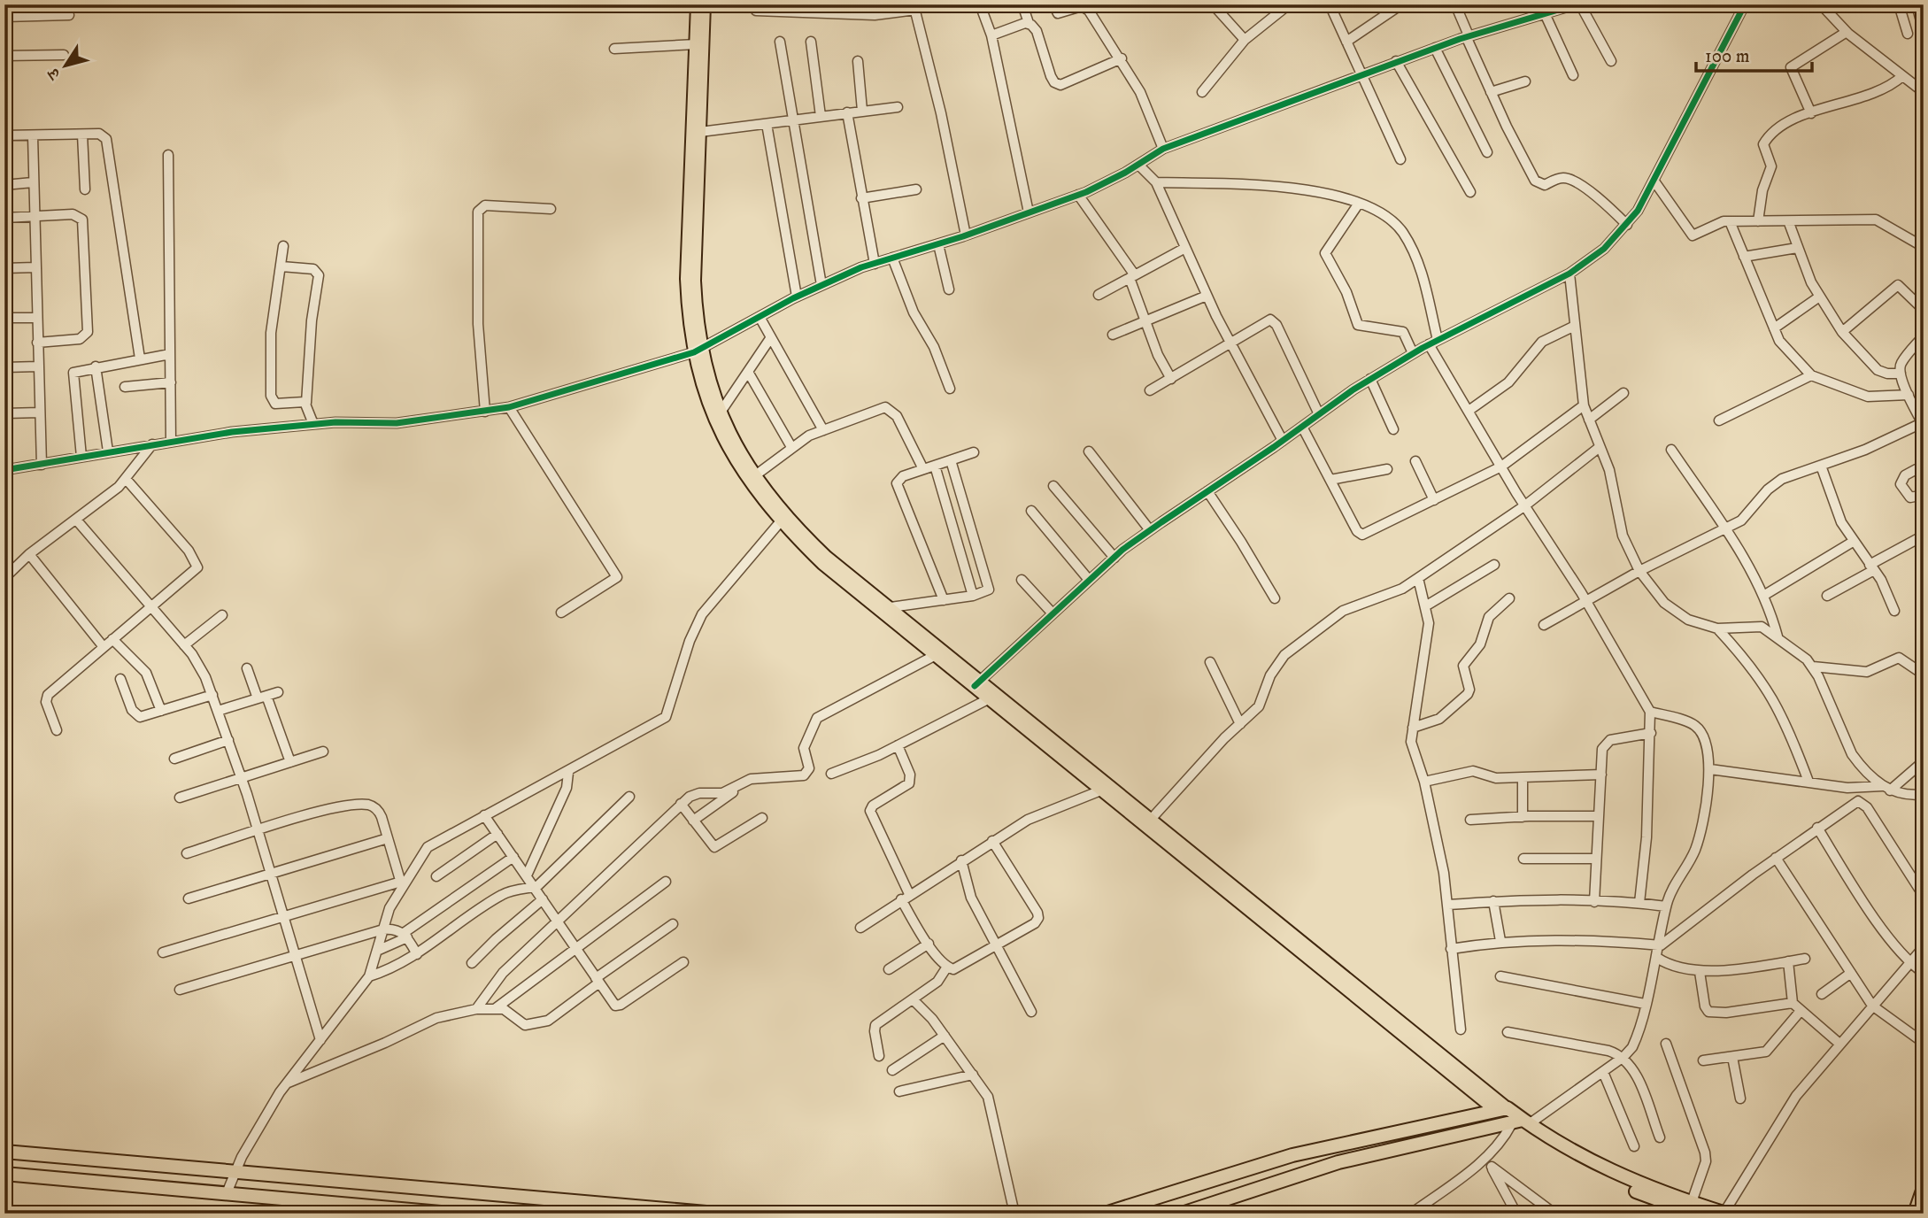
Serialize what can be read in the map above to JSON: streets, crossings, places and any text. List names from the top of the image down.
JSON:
{
  "scale_bar": "100 m",
  "north": "bottom left"
}
